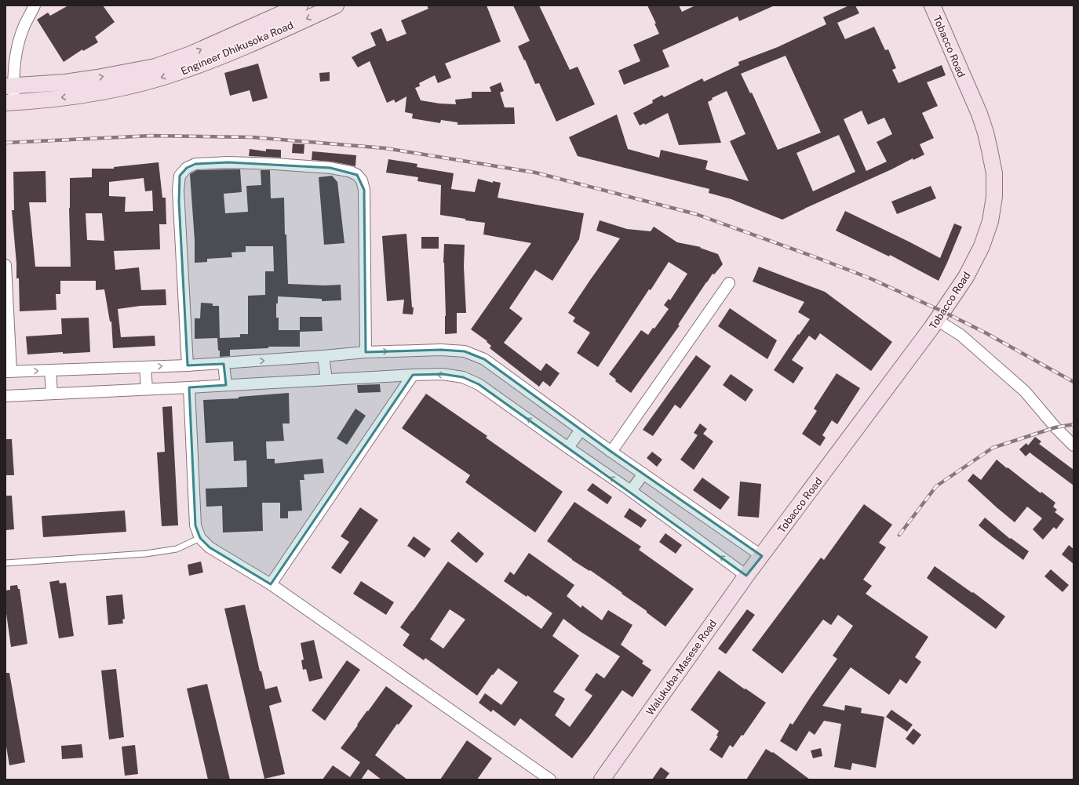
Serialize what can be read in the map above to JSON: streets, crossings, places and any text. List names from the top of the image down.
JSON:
{
  "streets": {
    "street": ["Tobacco Road", "Engineer Dhikusoka Road", "Walukuba-Masese Road"]
  },
  "crossings": [
    ["Tobacco Road", "Walukuba-Masese Road"]
  ]
}
